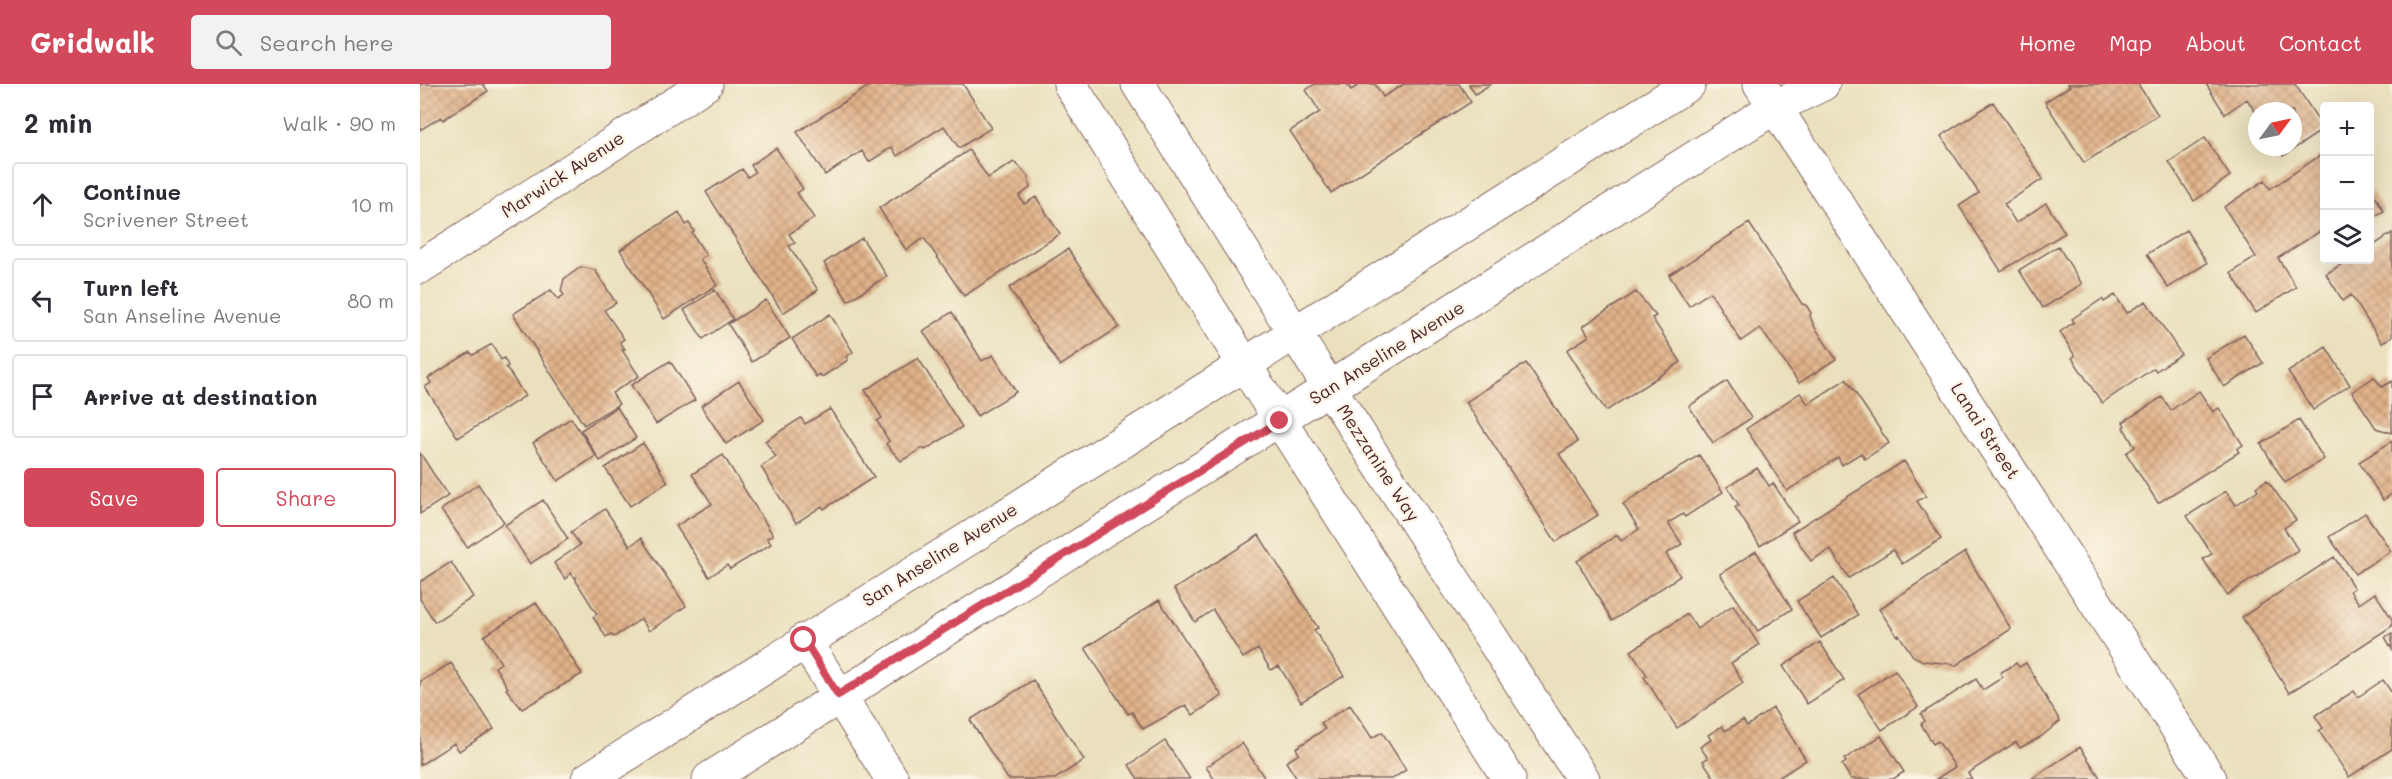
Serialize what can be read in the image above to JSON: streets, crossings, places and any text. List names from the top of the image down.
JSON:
{
  "streets": {
    "street": [
      "Marwick Avenue",
      "San Anseline Avenue",
      "Lanai Street",
      "Mezzanine Way"
    ]
  },
  "crossings": [
    ["San Anseline Avenue", "Lanai Street"],
    ["San Anseline Avenue", "Mezzanine Way"]
  ],
  "north": "top right",
  "page": {
    "header": "Gridwalk",
    "search": "Search here",
    "nav": [
      "Home",
      "Map",
      "About",
      "Contact"
    ],
    "heading": ["2 min", "Walk · 90 m"],
    "map_buttons": ["+", "−"],
    "list": [
      ["Continue", "Scrivener Street", "10 m"],
      ["Turn left", "San Anseline Avenue", "80 m"],
      "Arrive at destination"
    ],
    "buttons": ["Save", "Share"]
  }
}
